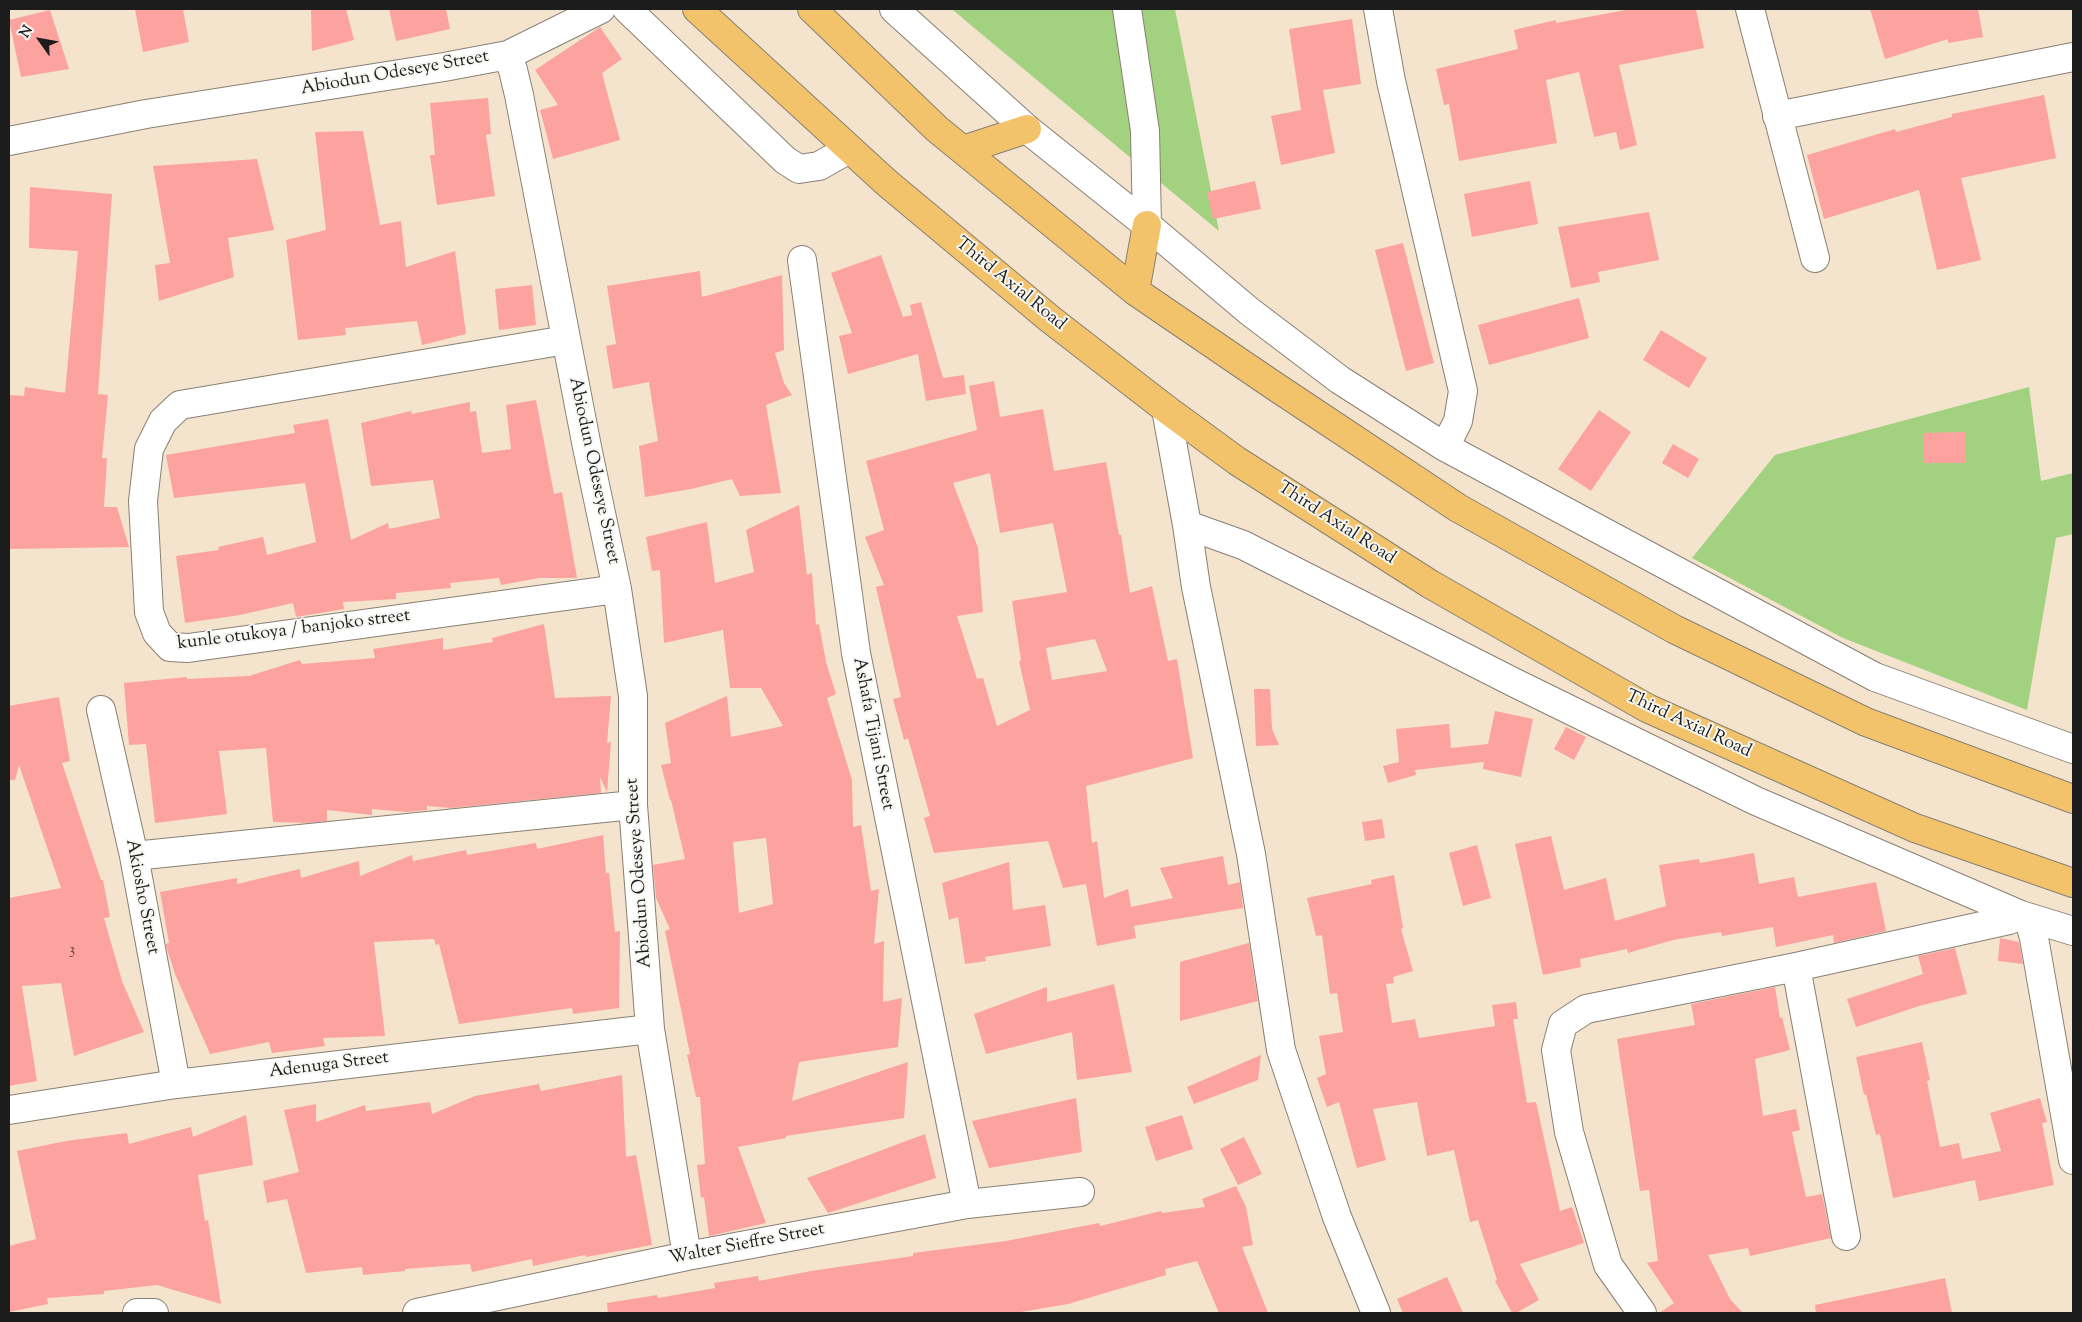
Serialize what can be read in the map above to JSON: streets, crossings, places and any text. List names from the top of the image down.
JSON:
{
  "streets": {
    "highway": ["Third Axial Road"],
    "street": [
      "Abiodun Odeseye Street",
      "kunle otukoya / banjoko street",
      "Ashafa Tijani Street",
      "Akiosho Street",
      "Adenuga Street",
      "Walter Sieffre Street"
    ]
  },
  "crossings": [
    ["Abiodun Odeseye Street", "kunle otukoya / banjoko street"],
    ["Abiodun Odeseye Street", "Adenuga Street"],
    ["Abiodun Odeseye Street", "Walter Sieffre Street"],
    ["Ashafa Tijani Street", "Walter Sieffre Street"],
    ["Akiosho Street", "Adenuga Street"]
  ],
  "house_numbers": ["3"],
  "north": "top left"
}
